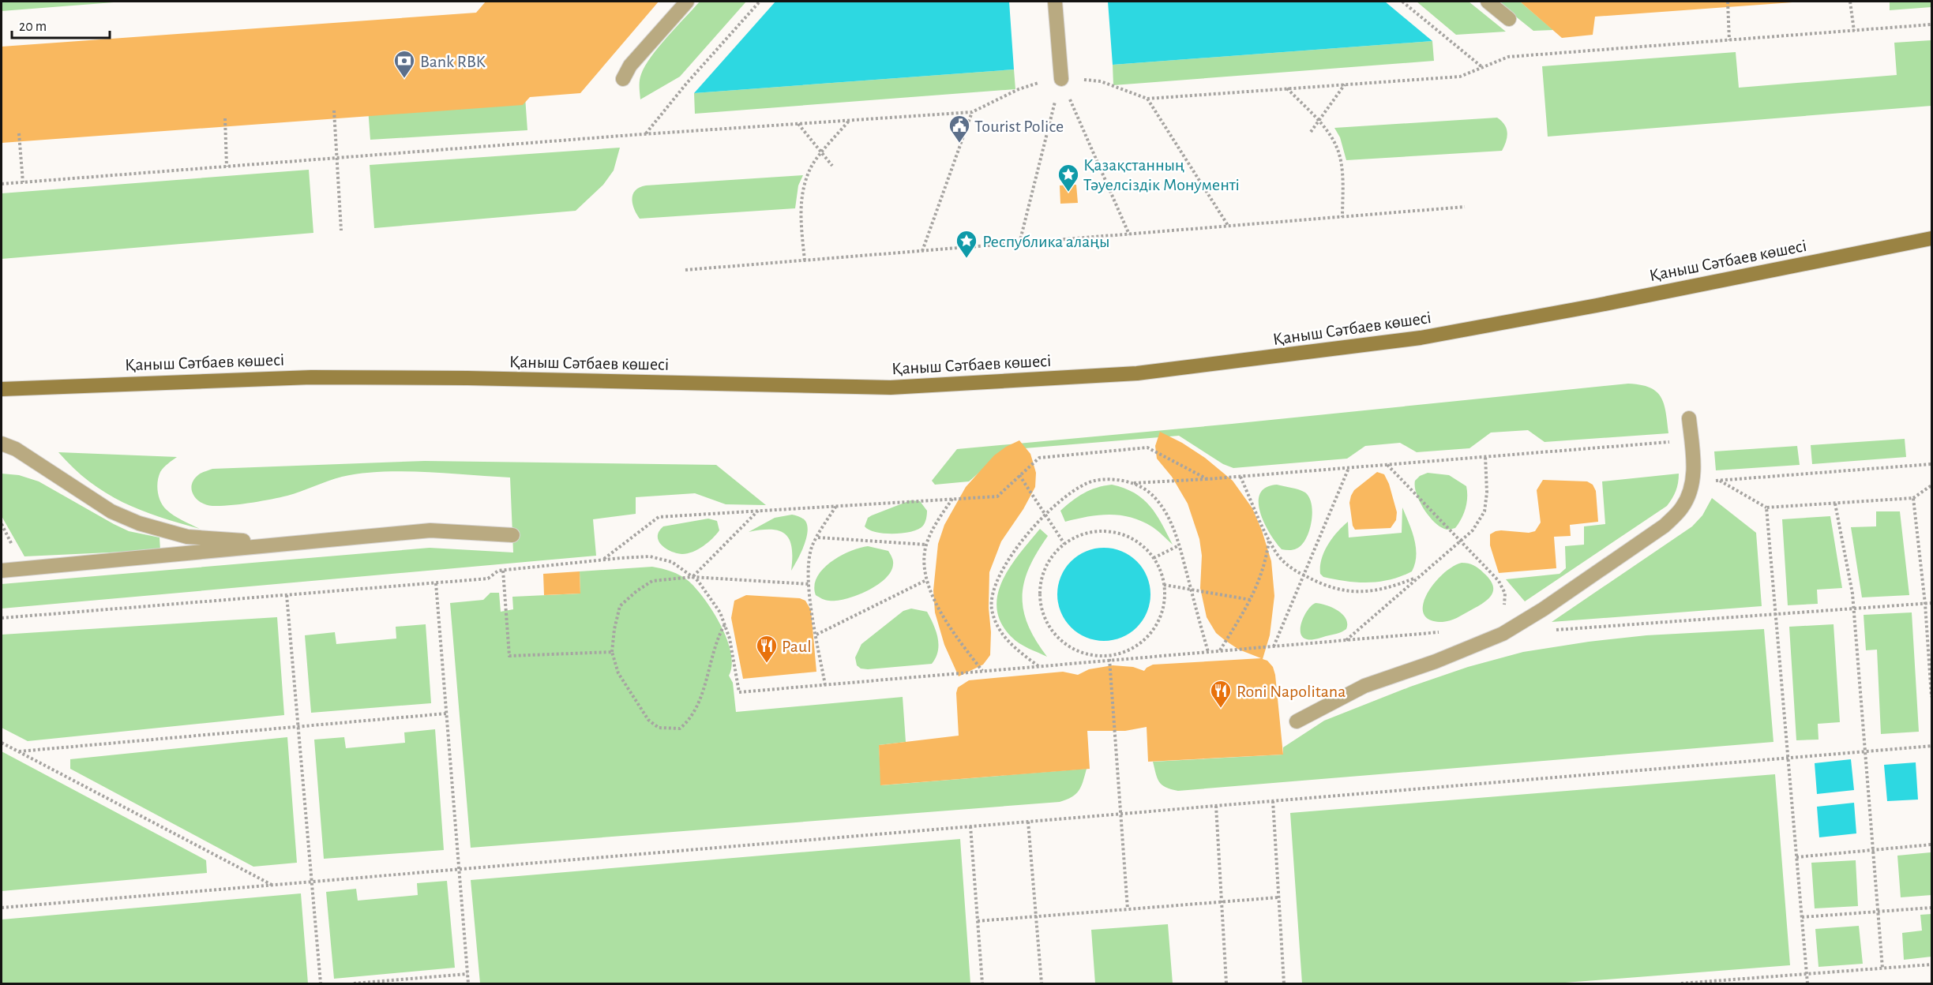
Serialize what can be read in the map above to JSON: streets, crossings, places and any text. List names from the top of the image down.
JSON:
{
  "streets": {
    "main road": ["Қаныш Сәтбаев көшесі"]
  },
  "places": {
    "bank": ["Bank RBK"],
    "public building": ["Tourist Police"],
    "place": ["Қазақстанның Тәуелсіздік Монументі", "Республика алаңы"],
    "restaurant": ["Paul", "Roni Napolitana"]
  },
  "scale_bar": "20 m"
}
